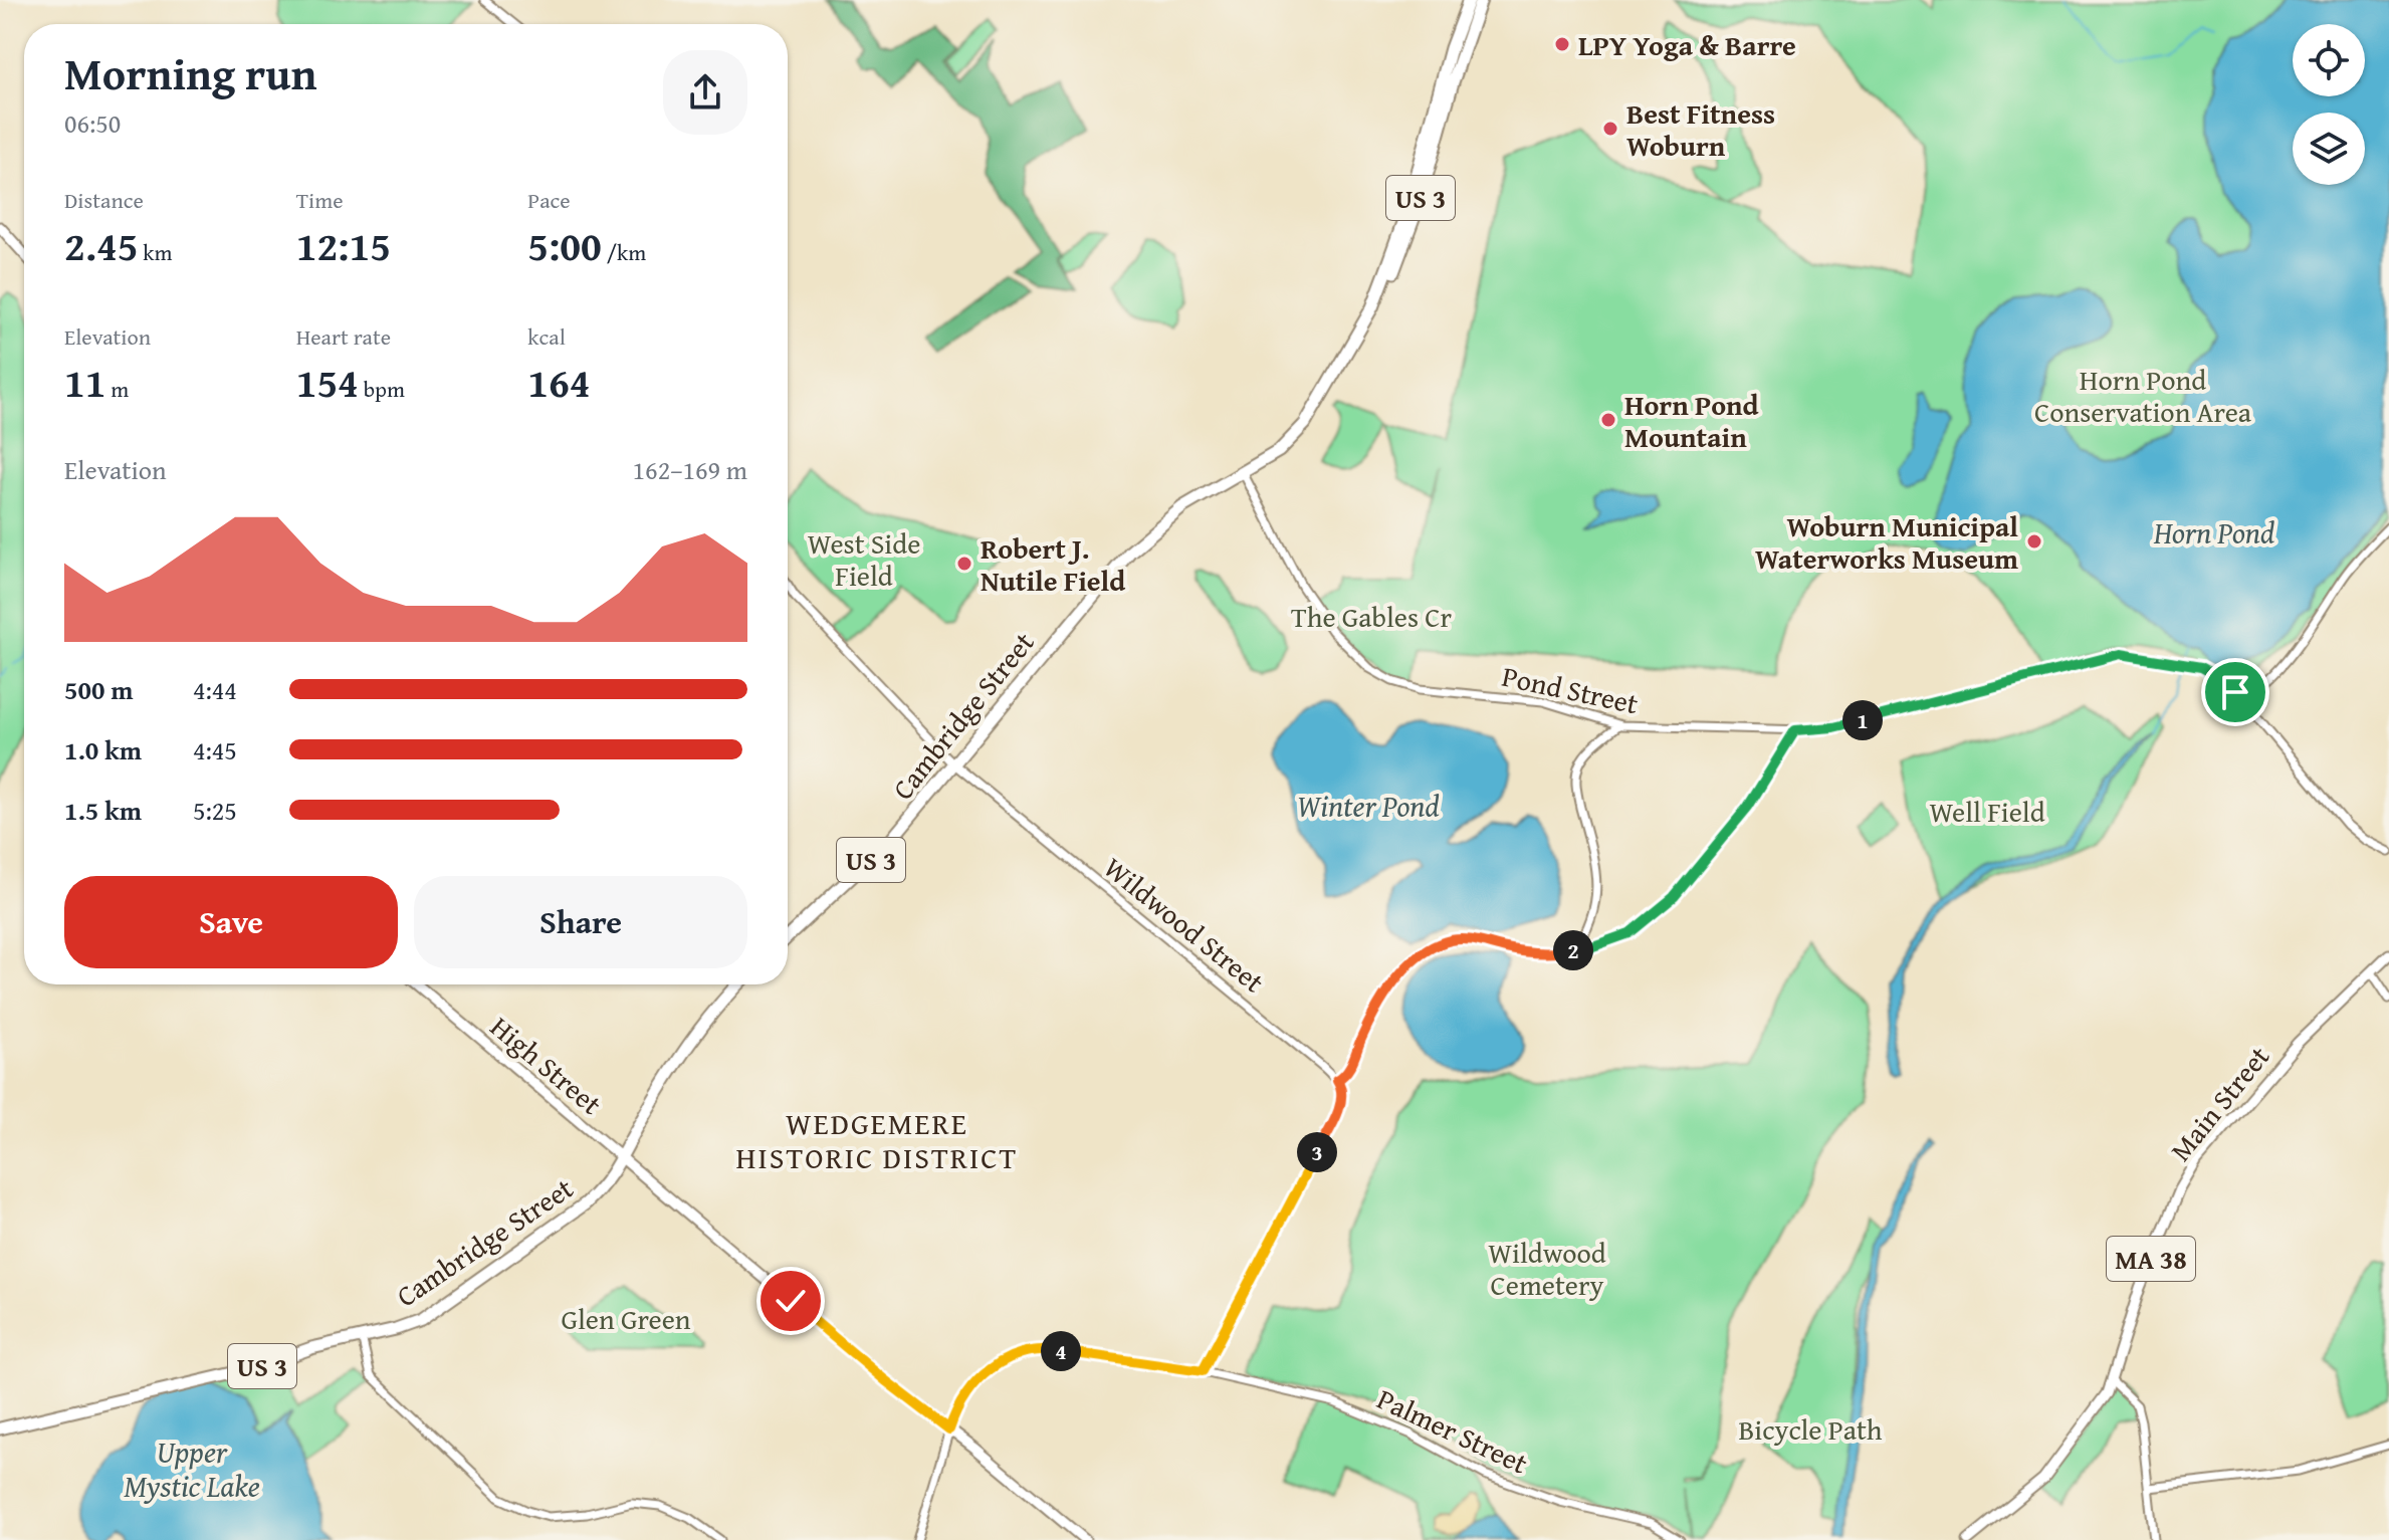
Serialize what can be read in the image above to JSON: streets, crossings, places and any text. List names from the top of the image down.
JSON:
{
  "streets": {
    "highway": ["US 3", "Cambridge Street"],
    "main road": ["High Street", "Main Street", "MA 38"],
    "street": ["Pond Street", "Wildwood Street", "Palmer Street"]
  },
  "crossings": [
    ["Pond Street", "Cambridge Street"],
    ["Cambridge Street", "Wildwood Street"],
    ["Cambridge Street", "High Street"],
    ["High Street", "Palmer Street"]
  ],
  "districts": ["WEDGEMERE HISTORIC DISTRICT"],
  "water": ["Horn Pond", "Winter Pond", "Upper Mystic Lake"],
  "parks": [
    "Horn Pond Conservation Area",
    "West Side Field",
    "The Gables Cr",
    "Well Field",
    "Wildwood Cemetery",
    "Glen Green",
    "Bicycle Path"
  ],
  "places": [
    "LPY Yoga & Barre",
    "Best Fitness Woburn",
    "Horn Pond Mountain",
    "Woburn Municipal Waterworks Museum",
    "Robert J. Nutile Field"
  ],
  "page": {
    "heading": ["Morning run", "06:50"],
    "stats": [
      ["Distance", "2.45 km"],
      ["Time", "12:15"],
      ["Pace", "5:00 /km"],
      ["Elevation", "11 m"],
      ["Heart rate", "154 bpm"],
      ["kcal", "164"]
    ],
    "chart": ["Elevation", "162–169 m"],
    "list": [
      {
        "name": "500 m",
        "note": "4:44"
      },
      {
        "name": "1.0 km",
        "note": "4:45"
      },
      {
        "name": "1.5 km",
        "note": "5:25"
      }
    ],
    "pins": [
      "1",
      "2",
      "3",
      "4"
    ],
    "buttons": ["Save", "Share"]
  }
}
